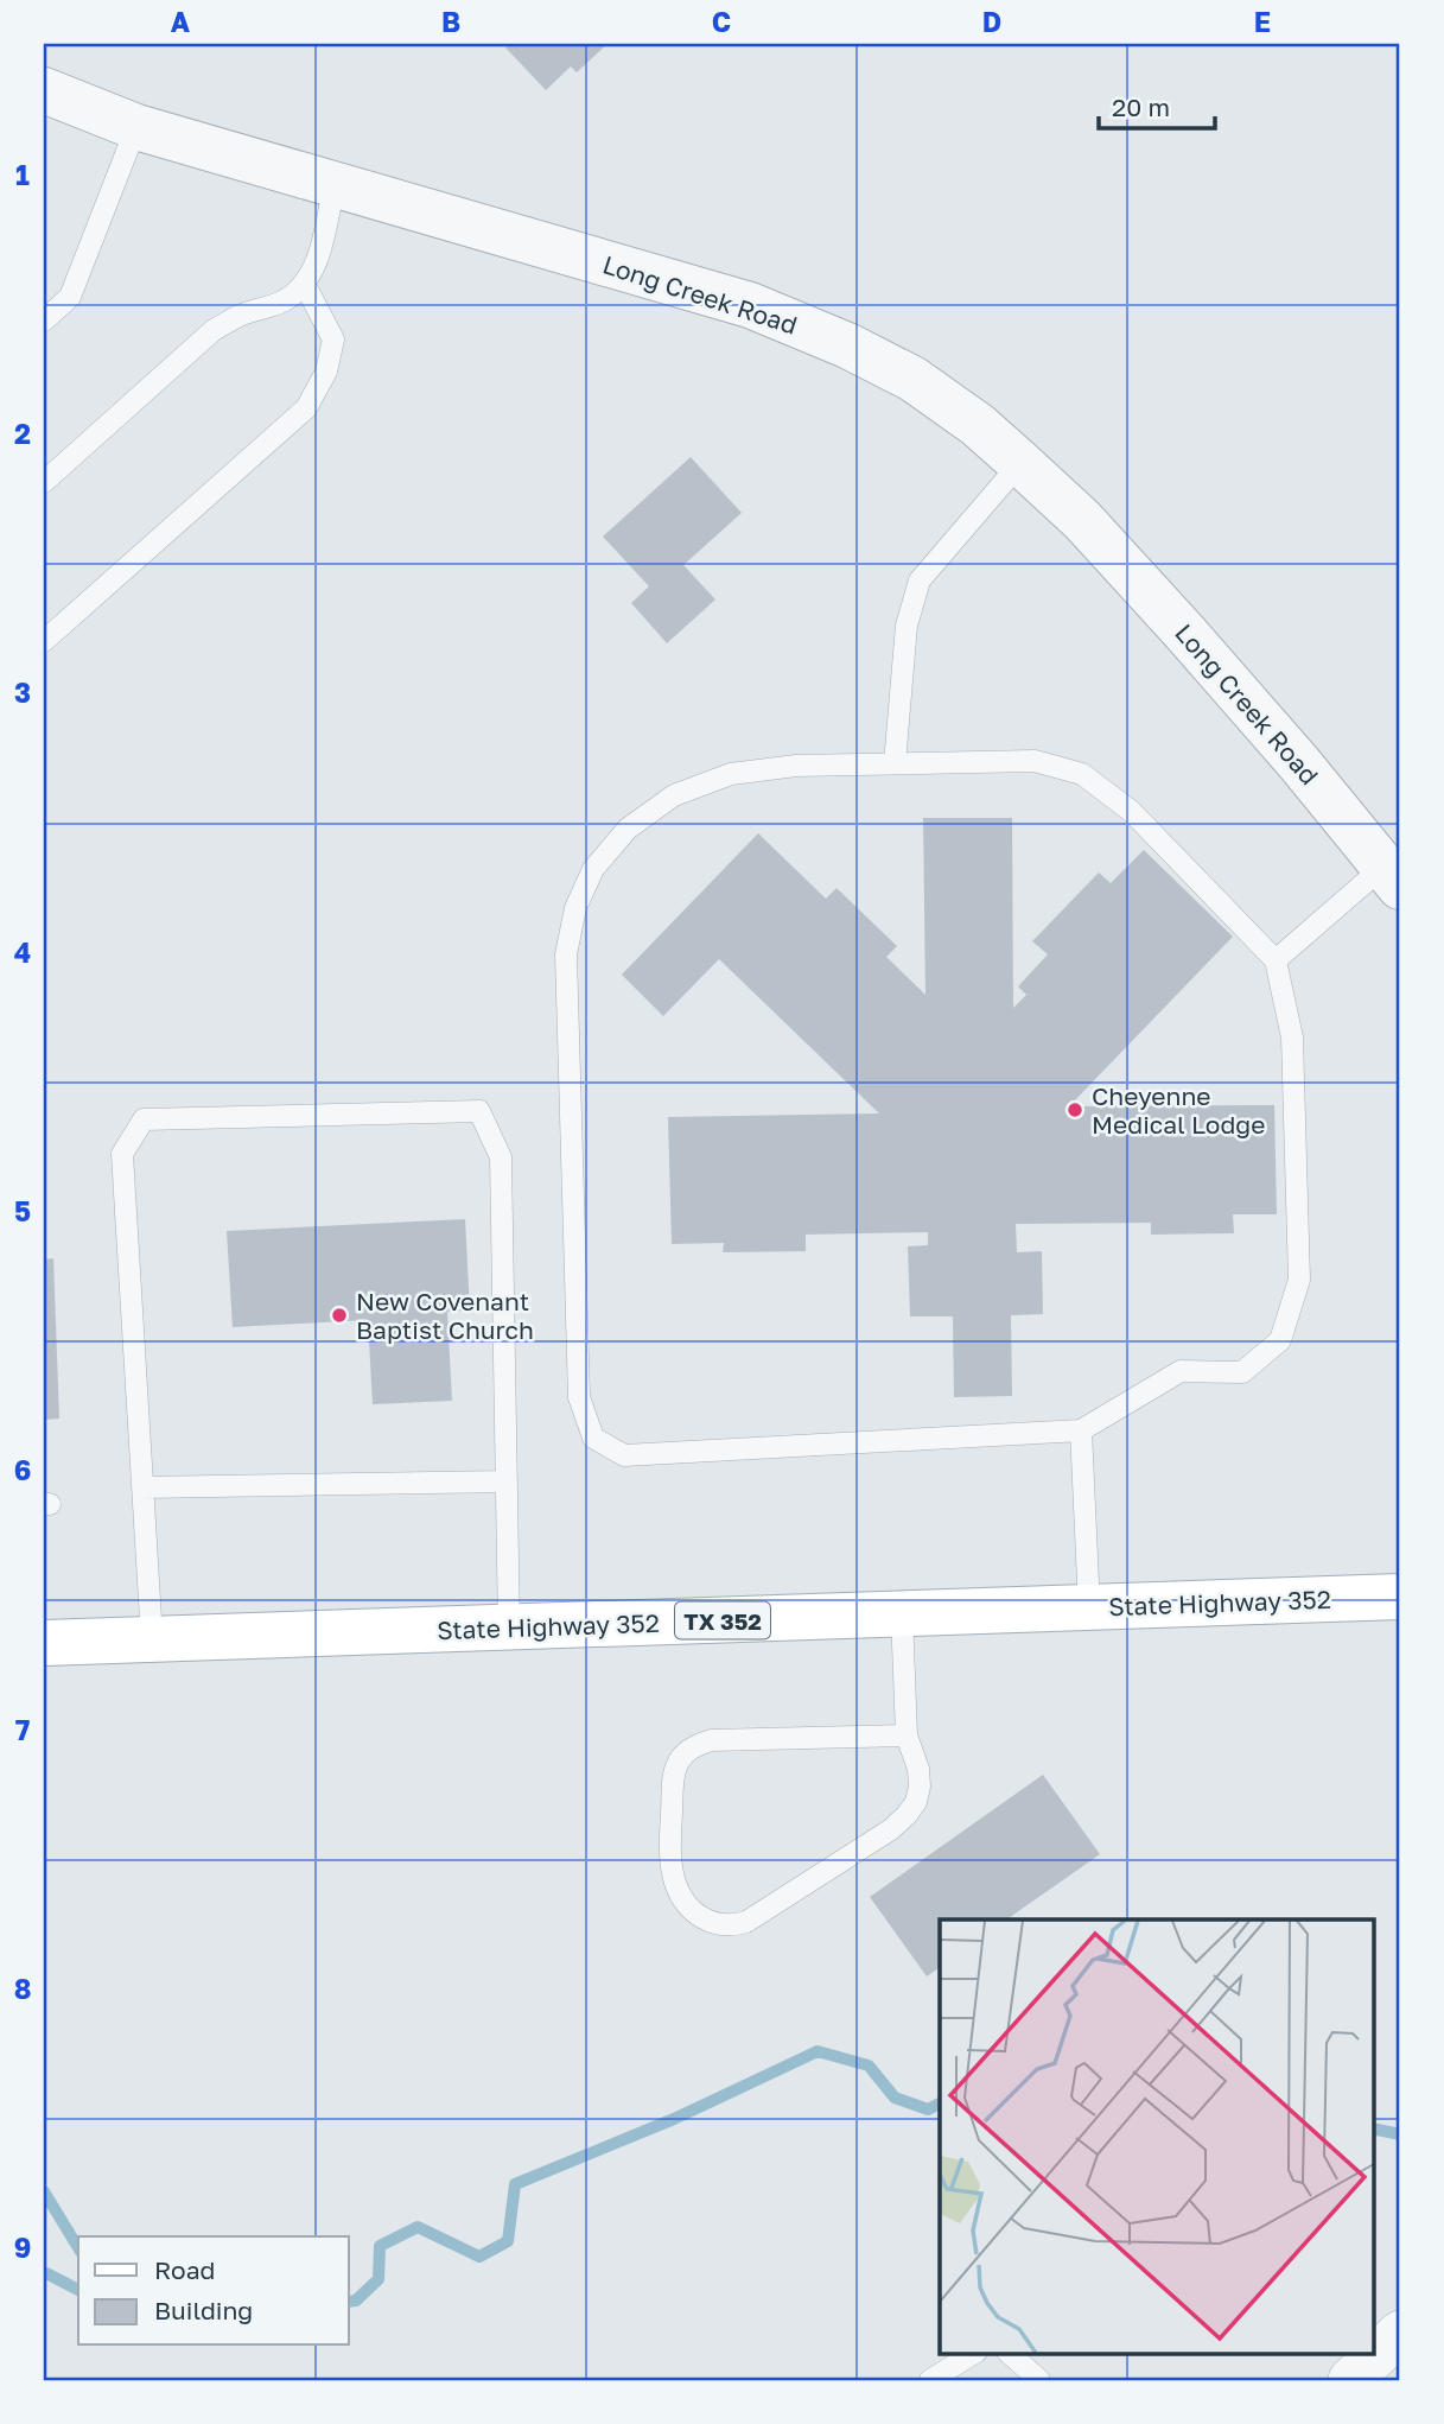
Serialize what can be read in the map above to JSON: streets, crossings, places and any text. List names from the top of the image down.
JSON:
{
  "streets": {
    "main road": ["State Highway 352", "TX 352"],
    "street": ["Long Creek Road"]
  },
  "places": ["Cheyenne Medical Lodge", "New Covenant Baptist Church"],
  "legend": ["Road", "Building"],
  "scale_bar": "20 m",
  "grid": {
    "columns": [
      "A",
      "B",
      "C",
      "D",
      "E"
    ],
    "rows": [
      "1",
      "2",
      "3",
      "4",
      "5",
      "6",
      "7",
      "8",
      "9"
    ]
  }
}
